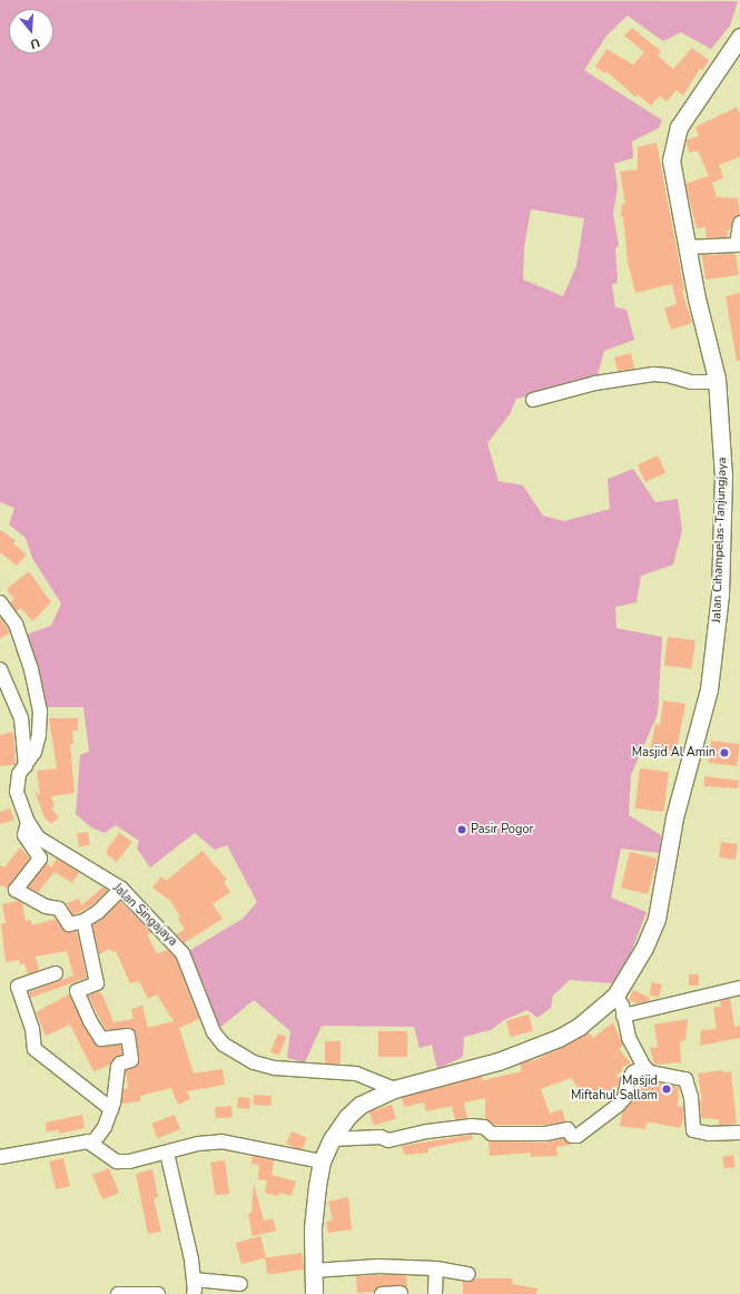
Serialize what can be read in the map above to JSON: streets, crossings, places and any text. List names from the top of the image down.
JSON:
{
  "streets": {
    "main road": ["Jalan Cihampelas-Tanjungjaya"],
    "street": ["Jalan Singajaya"]
  },
  "crossings": [
    ["Jalan Cihampelas-Tanjungjaya", "Jalan Singajaya"]
  ],
  "places": ["Masjid Al Amin", "Pasir Pogor", "Masjid Miftahul Sallam"],
  "north": "bottom"
}
